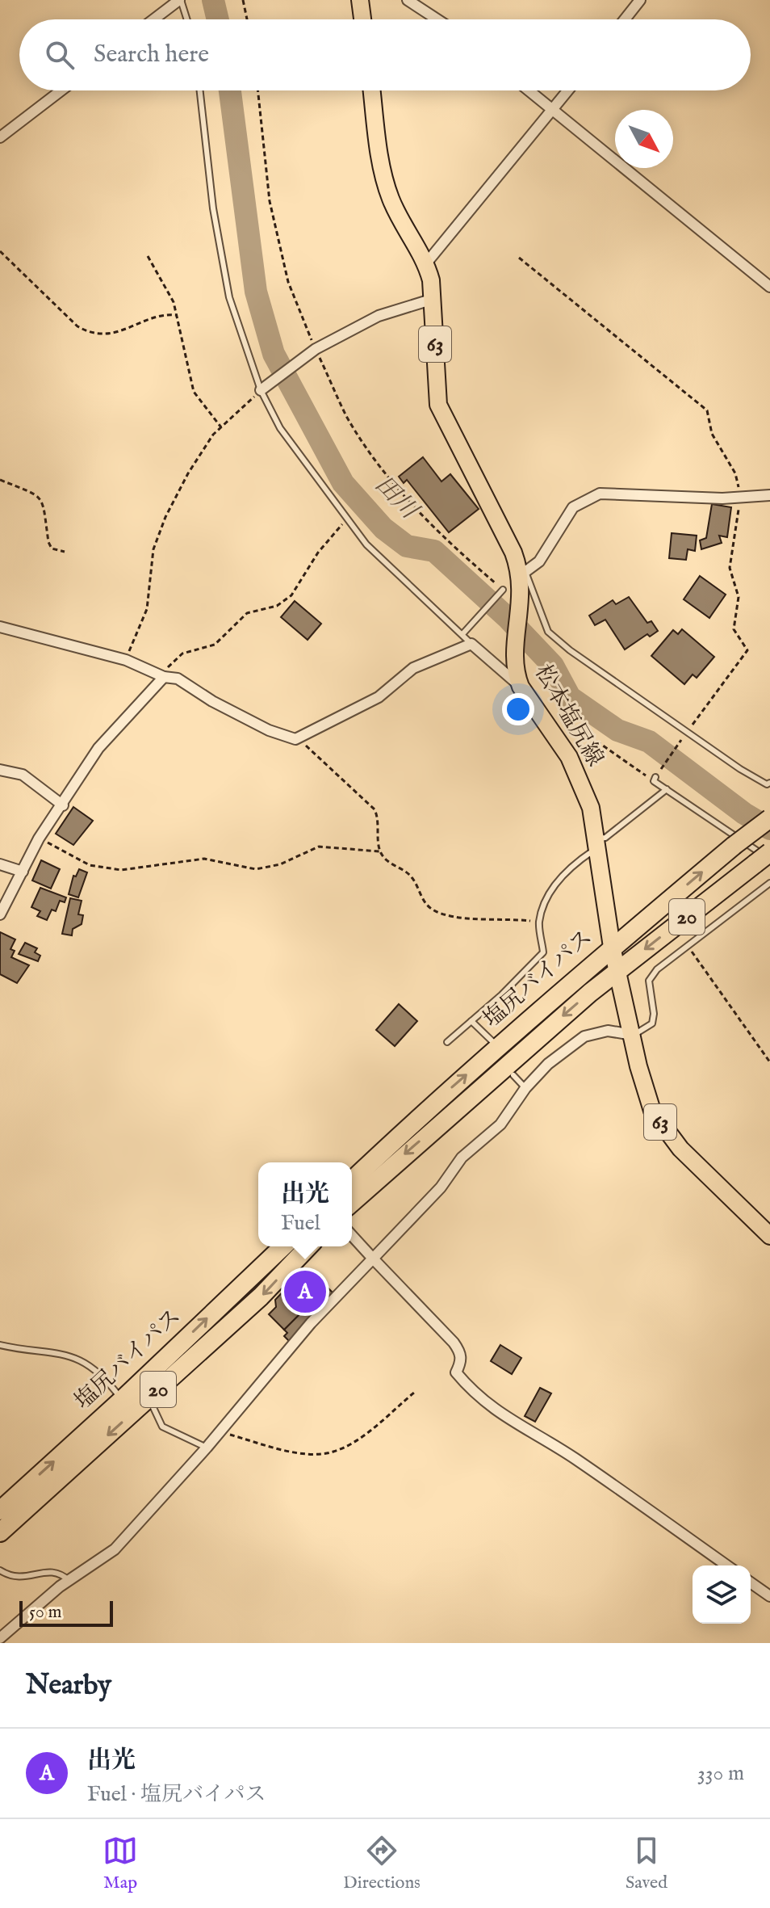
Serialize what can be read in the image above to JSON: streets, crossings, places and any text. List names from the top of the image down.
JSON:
{
  "streets": {
    "highway": ["20", "塩尻バイパス"],
    "main road": ["63", "松本塩尻線"]
  },
  "crossings": [
    ["松本塩尻線", "塩尻バイパス"]
  ],
  "water": ["田川"],
  "scale_bar": "50 m",
  "north": "bottom right",
  "page": {
    "search": "Search here",
    "popup": ["出光", "Fuel"],
    "pins": "A",
    "scale": "50 m",
    "heading": "Nearby",
    "list": [
      {
        "mark": "A",
        "name": "出光",
        "note": "Fuel · 塩尻バイパス",
        "value": "330 m"
      }
    ],
    "nav": ["Map", "Directions", "Saved"]
  }
}
